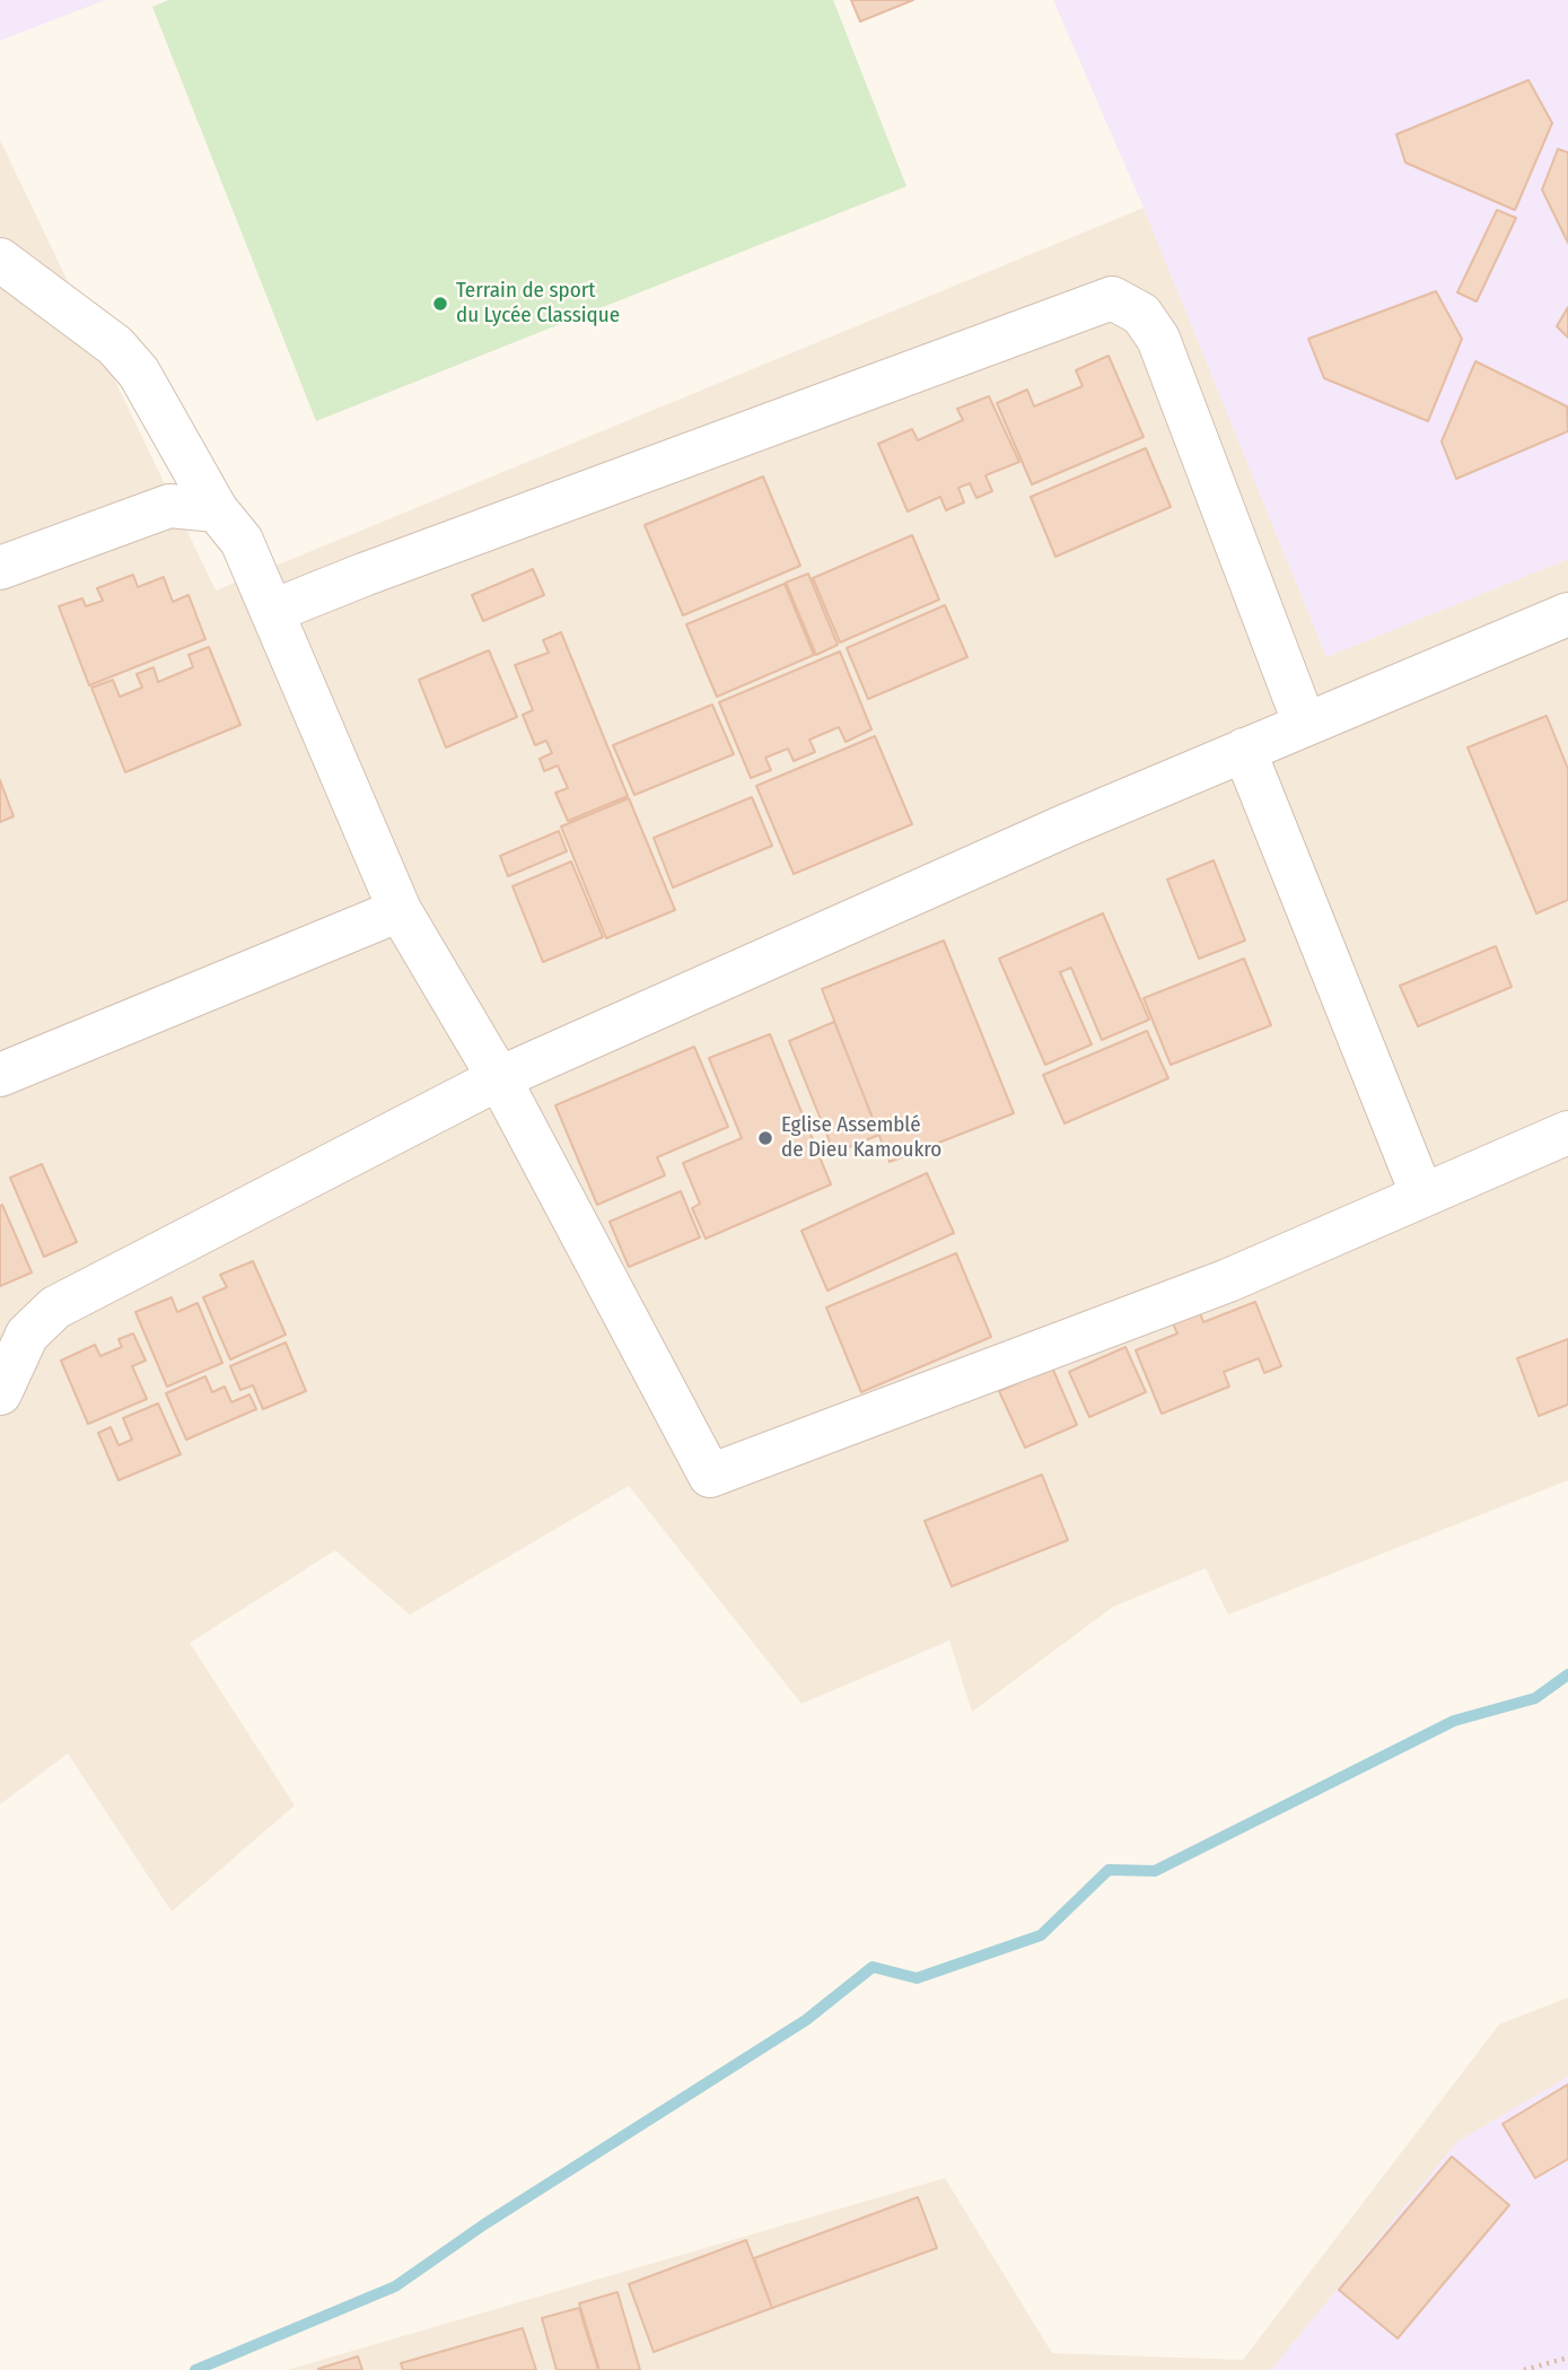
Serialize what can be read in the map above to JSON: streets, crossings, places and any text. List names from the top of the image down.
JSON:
{
  "places": ["Terrain de sport du Lycée Classique", "Eglise Assemblé de Dieu Kamoukro"]
}
